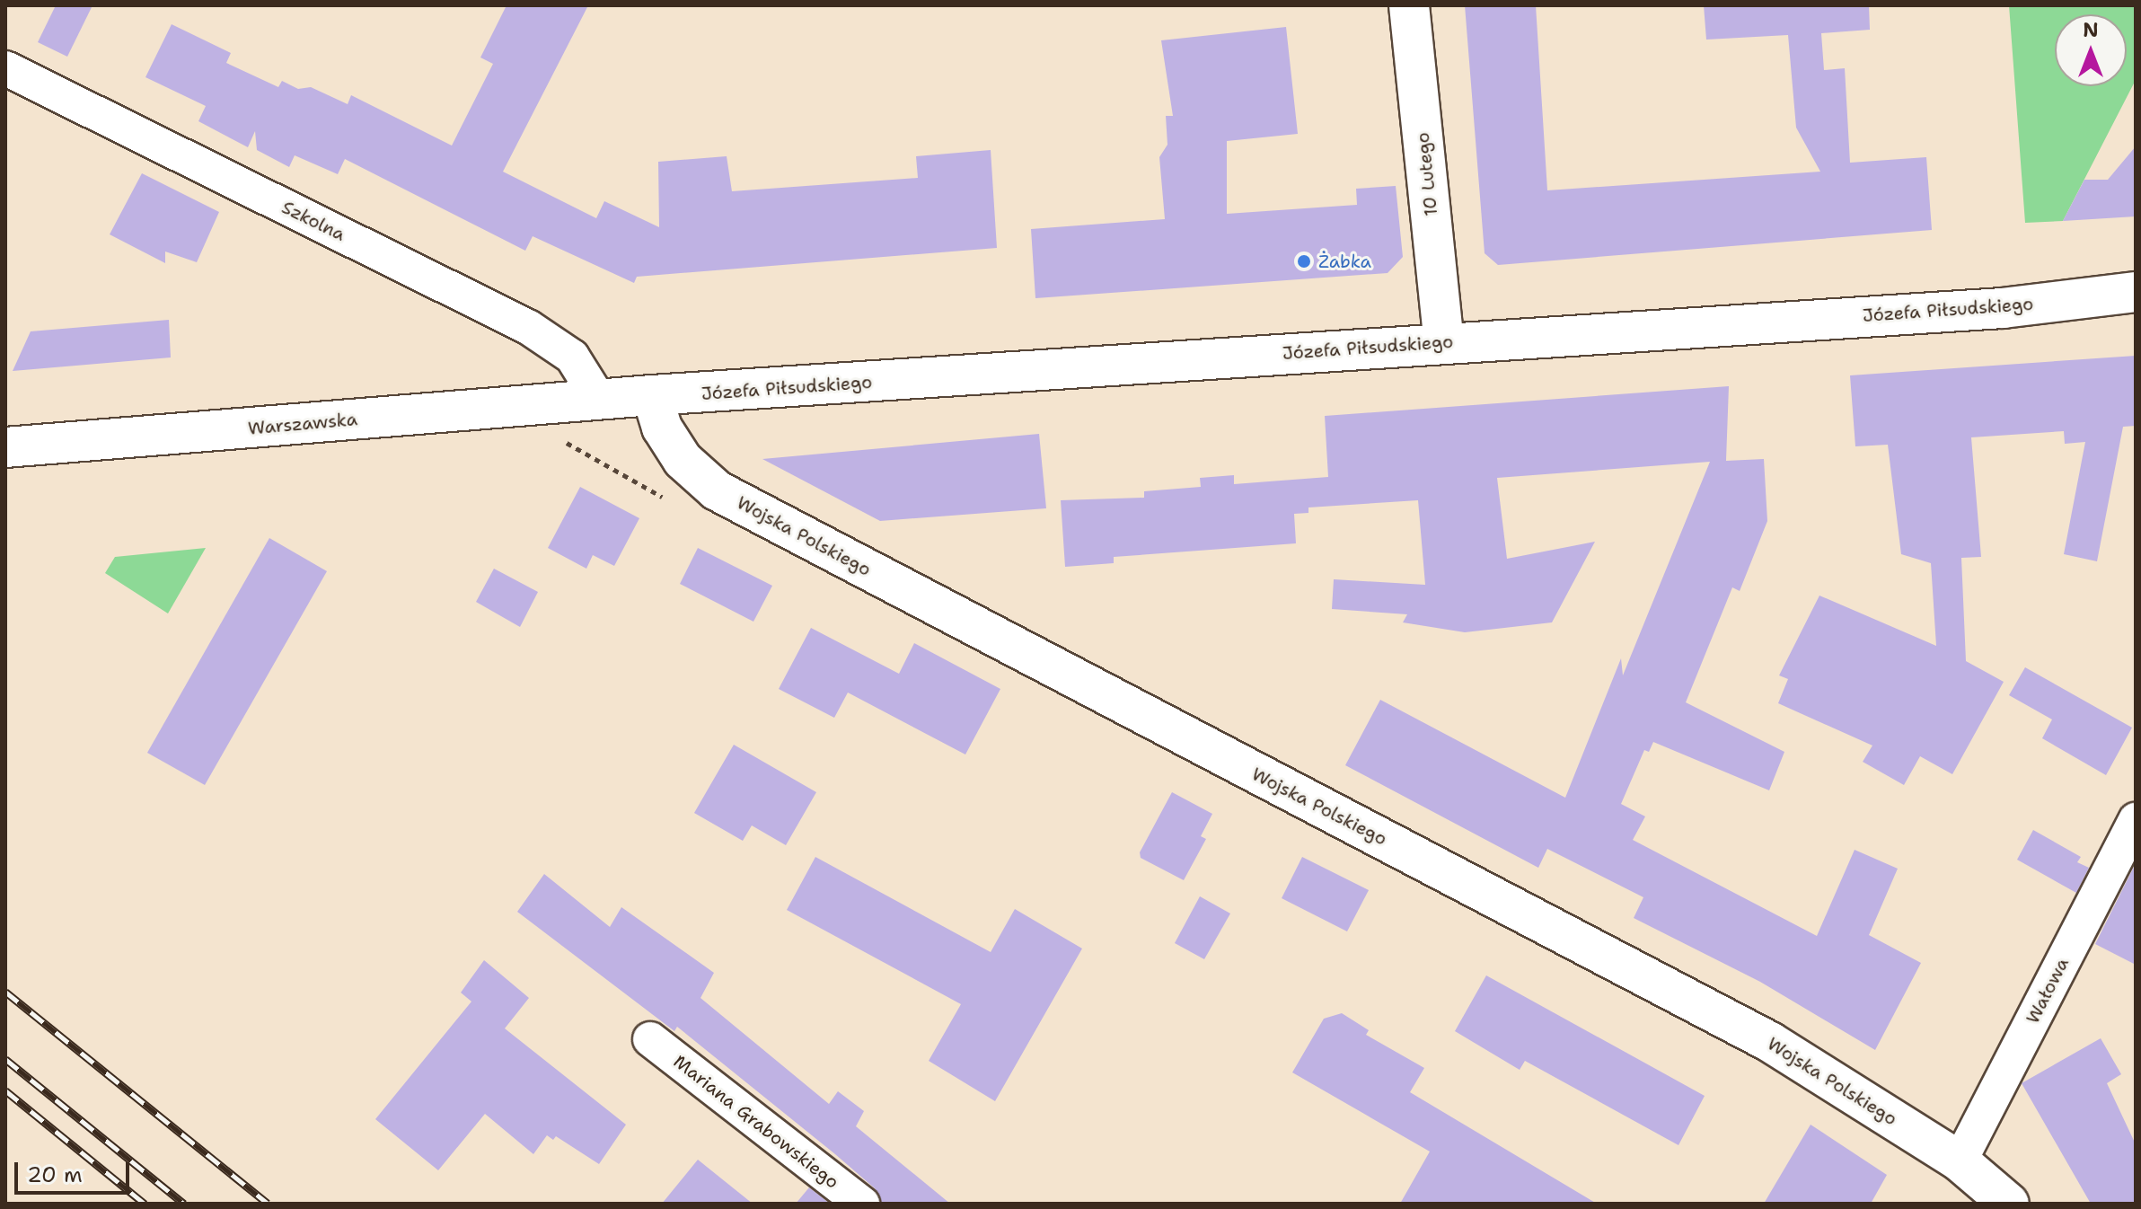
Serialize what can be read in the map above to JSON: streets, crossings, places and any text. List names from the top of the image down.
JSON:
{
  "streets": {
    "main road": [
      "10 Lutego",
      "Józefa Piłsudskiego",
      "Warszawska",
      "Wojska Polskiego"
    ],
    "street": ["Szkolna", "Wałowa", "Mariana Grabowskiego"]
  },
  "crossings": [
    ["10 Lutego", "Józefa Piłsudskiego"],
    ["Szkolna", "Józefa Piłsudskiego"],
    ["Szkolna", "Warszawska"],
    ["Józefa Piłsudskiego", "Warszawska"],
    ["Józefa Piłsudskiego", "Wojska Polskiego"],
    ["Wojska Polskiego", "Wałowa"]
  ],
  "places": ["Żabka"],
  "scale_bar": "20 m",
  "north": "top"
}
